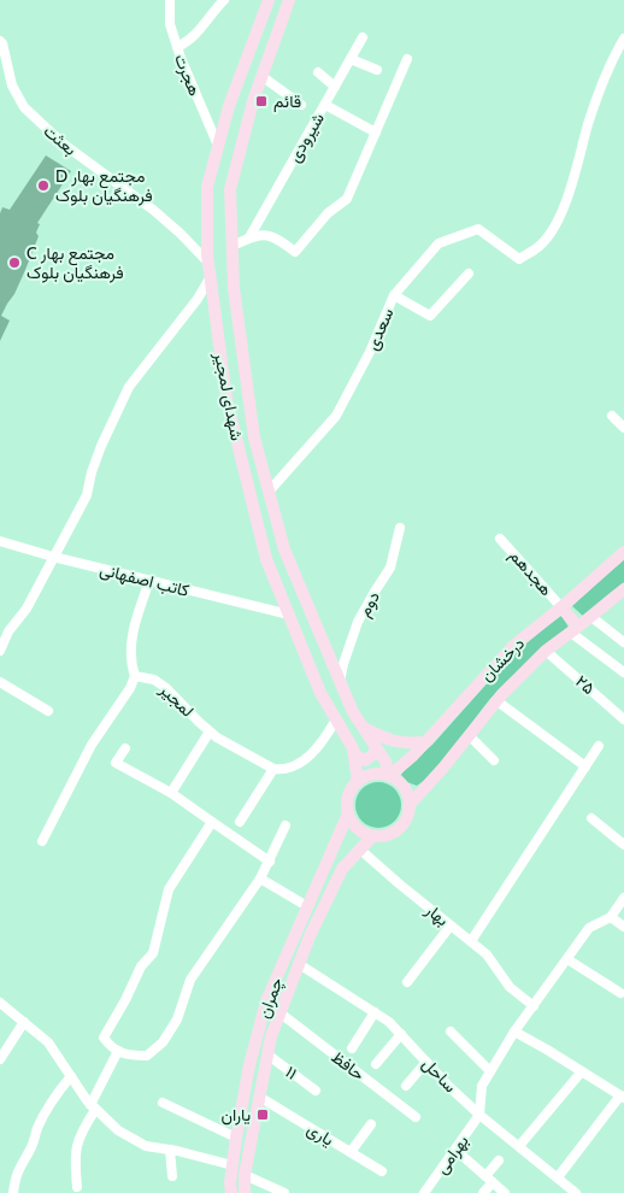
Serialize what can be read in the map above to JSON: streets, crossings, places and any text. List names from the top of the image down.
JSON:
{
  "streets": {
    "main road": ["شهدای لمجیر", "درخشان", "چمران"],
    "street": [
      "هجرت",
      "شیرودی",
      "بعثت",
      "سعدی",
      "هجدهم",
      "کاتب اصفهانی",
      "دوم",
      "۲۵",
      "لمجیر",
      "بهار",
      "حافظ",
      "۱۱",
      "ساحل",
      "یاری",
      "بهرامی"
    ]
  },
  "crossings": [
    ["هجرت", "شهدای لمجیر"],
    ["بعثت", "شهدای لمجیر"],
    ["سعدی", "شهدای لمجیر"],
    ["شهدای لمجیر", "کاتب اصفهانی"],
    ["شهدای لمجیر", "دوم"],
    ["شهدای لمجیر", "درخشان"],
    ["شهدای لمجیر", "چمران"],
    ["هجدهم", "درخشان"],
    ["درخشان", "۲۵"],
    ["درخشان", "چمران"],
    ["بهار", "چمران"],
    ["چمران", "حافظ"],
    ["چمران", "۱۱"],
    ["چمران", "ساحل"],
    ["چمران", "یاری"],
    ["ساحل", "بهرامی"]
  ],
  "places": {
    "transit": ["قائم", "یاران"],
    "other": ["D مجتمع بهار فرهنگیان بلوک", "C مجتمع بهار فرهنگیان بلوک"]
  }
}
